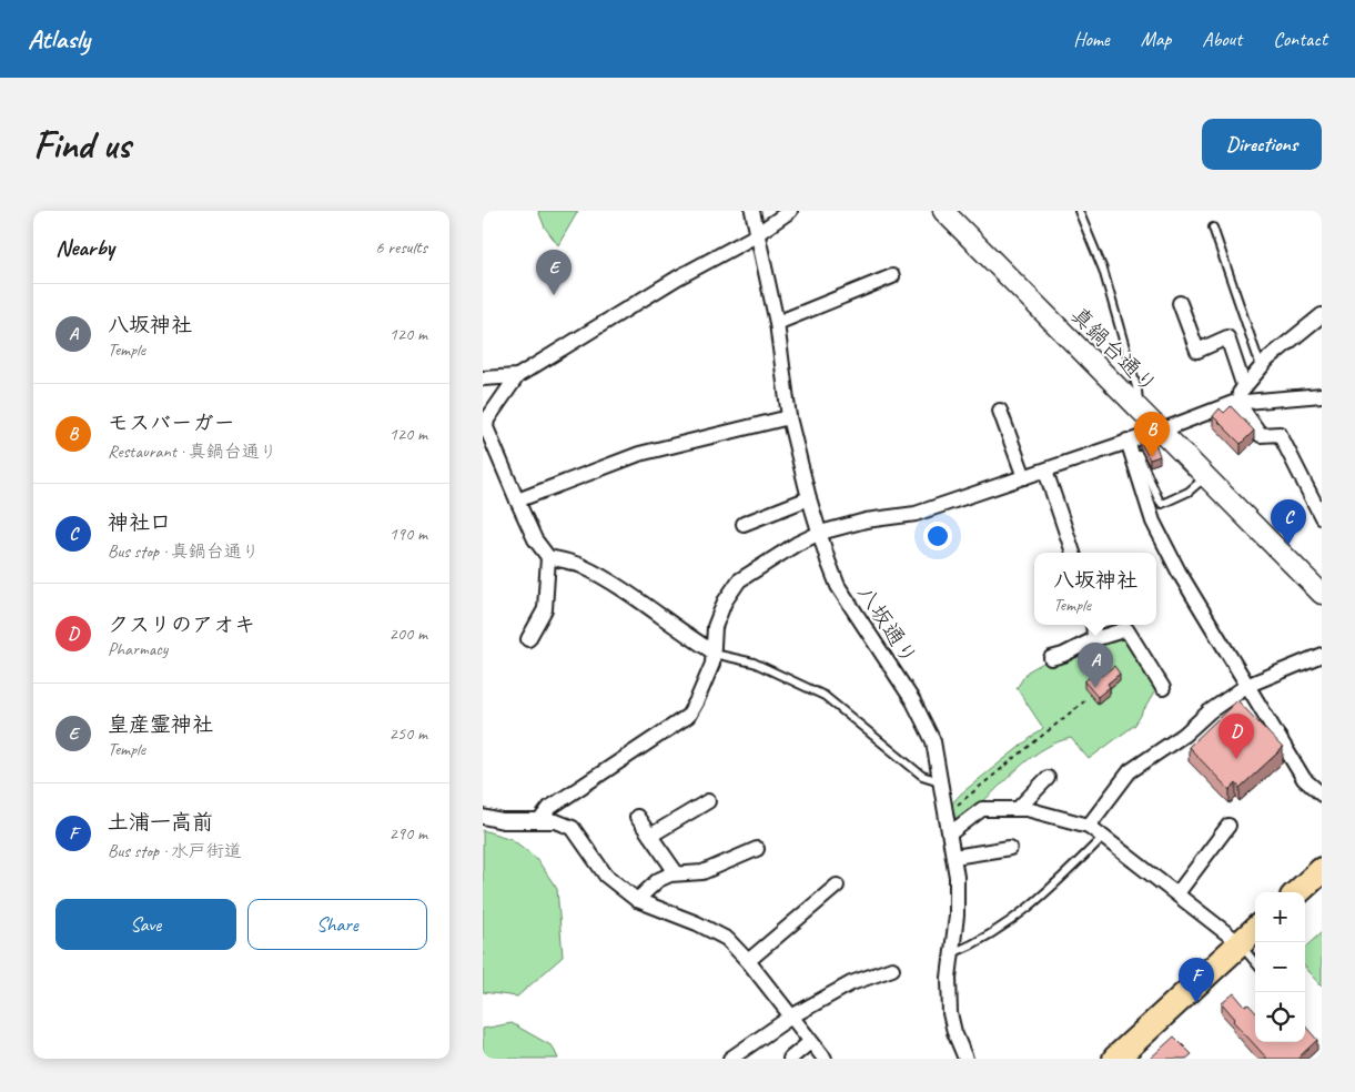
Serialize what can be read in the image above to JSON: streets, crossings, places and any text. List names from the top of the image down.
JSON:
{
  "streets": {
    "street": ["真鍋台通り", "八坂通り"]
  },
  "page": {
    "header": "Atlasly",
    "nav": [
      "Home",
      "Map",
      "About",
      "Contact"
    ],
    "buttons": [
      "Directions",
      ["Save", "Share"]
    ],
    "title": "Find us",
    "heading": ["Nearby", "6 results"],
    "pins": [
      "E",
      "B",
      "C",
      "A",
      "D",
      "F"
    ],
    "list": [
      {
        "mark": "A",
        "name": "八坂神社",
        "note": "Temple",
        "value": "120 m"
      },
      {
        "mark": "B",
        "name": "モスバーガー",
        "note": "Restaurant · 真鍋台通り",
        "value": "120 m"
      },
      {
        "mark": "C",
        "name": "神社口",
        "note": "Bus stop · 真鍋台通り",
        "value": "190 m"
      },
      {
        "mark": "D",
        "name": "クスリのアオキ",
        "note": "Pharmacy",
        "value": "200 m"
      },
      {
        "mark": "E",
        "name": "皇産霊神社",
        "note": "Temple",
        "value": "250 m"
      },
      {
        "mark": "F",
        "name": "土浦一高前",
        "note": "Bus stop · 水戸街道",
        "value": "290 m"
      }
    ],
    "popup": ["八坂神社", "Temple"],
    "map_buttons": ["+", "−"]
  }
}
